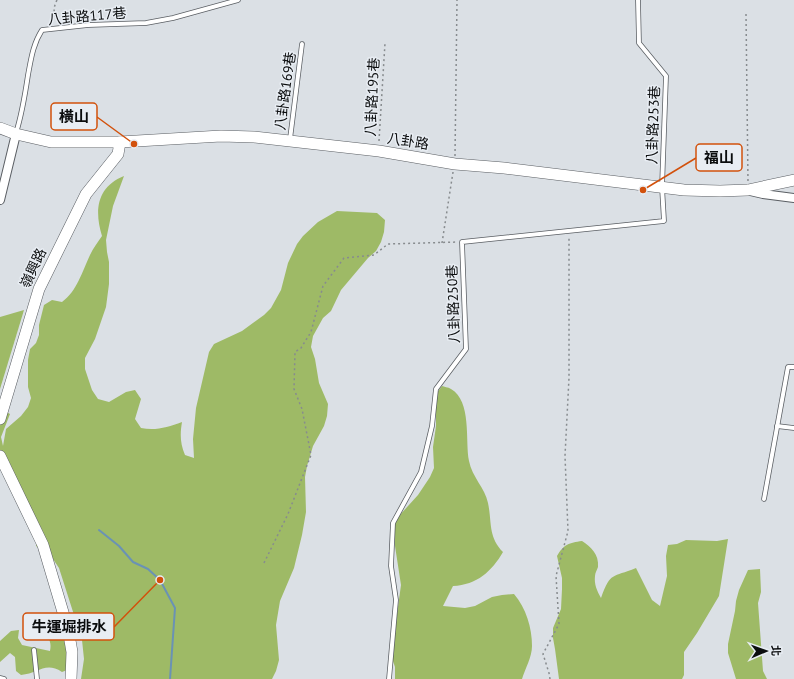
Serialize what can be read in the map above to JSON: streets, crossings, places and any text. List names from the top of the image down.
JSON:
{
  "streets": {
    "main road": ["八卦路", "嶺興路"],
    "lane": [
      "八卦路117巷",
      "八卦路169巷",
      "八卦路253巷",
      "八卦路250巷"
    ],
    "path": ["八卦路195巷"]
  },
  "crossings": [
    ["八卦路117巷", "八卦路"],
    ["八卦路169巷", "八卦路"],
    ["八卦路195巷", "八卦路"],
    ["八卦路253巷", "八卦路"],
    ["八卦路", "嶺興路"]
  ],
  "places": ["橫山", "福山", "牛運堀排水"],
  "north": "right"
}
